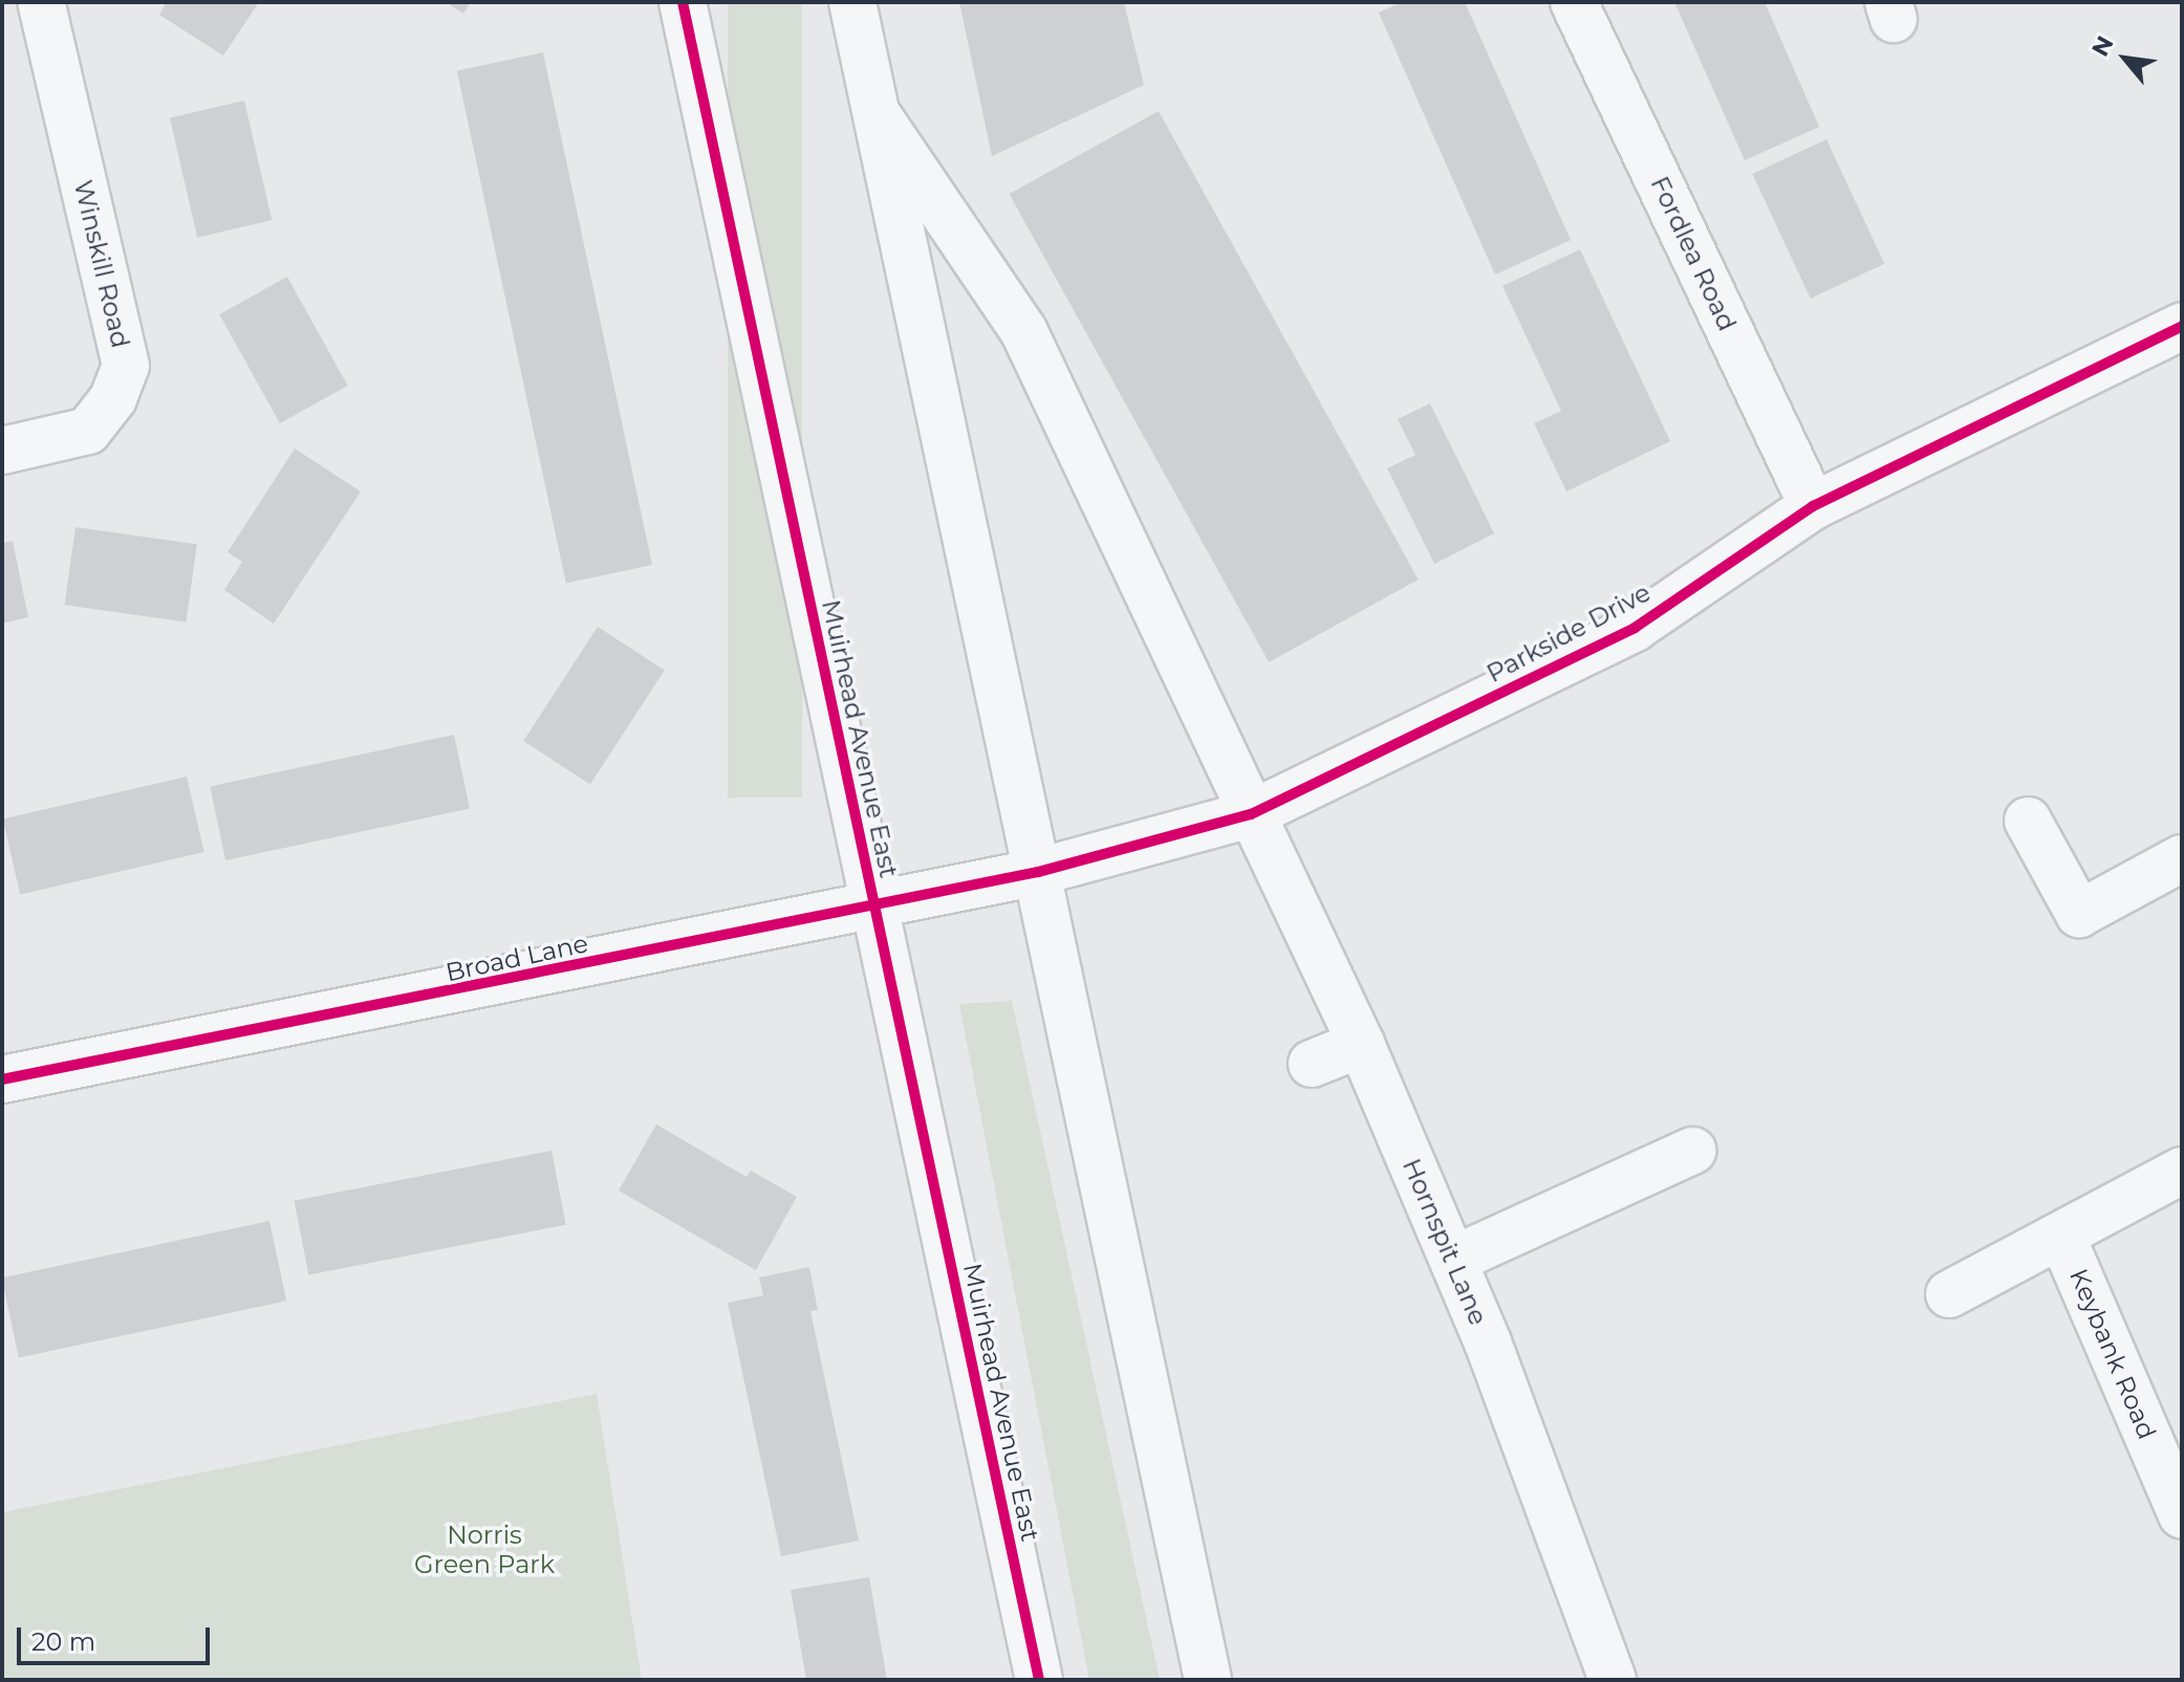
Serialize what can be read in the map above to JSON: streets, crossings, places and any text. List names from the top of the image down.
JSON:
{
  "streets": {
    "street": [
      "Fordlea Road",
      "Winskill Road",
      "Parkside Drive",
      "Muirhead Avenue East",
      "Broad Lane",
      "Hornspit Lane",
      "Keybank Road"
    ]
  },
  "crossings": [
    ["Fordlea Road", "Parkside Drive"],
    ["Parkside Drive", "Broad Lane"],
    ["Parkside Drive", "Hornspit Lane"],
    ["Muirhead Avenue East", "Broad Lane"]
  ],
  "parks": ["Norris Green Park"],
  "scale_bar": "20 m",
  "north": "top left"
}
